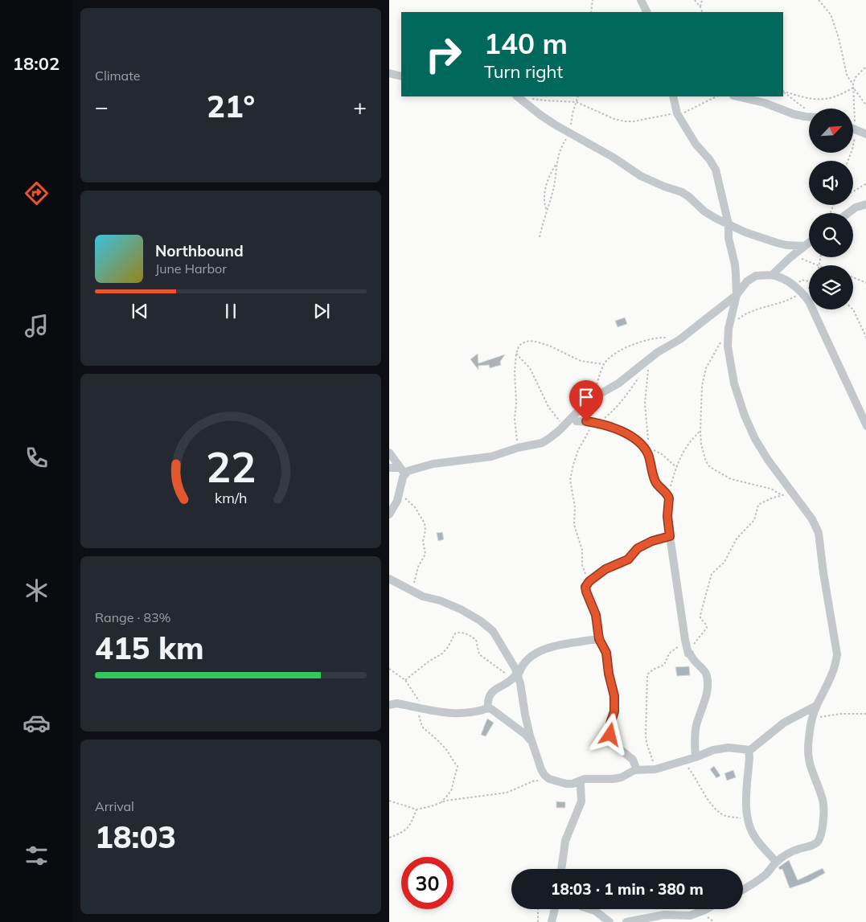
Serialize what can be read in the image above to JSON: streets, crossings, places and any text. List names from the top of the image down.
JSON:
{
  "north": "top right",
  "page": {
    "tabs": "18:02",
    "tile": [
      "Climate",
      ["Range · 83%", "415 km"],
      ["Arrival", "18:03"]
    ],
    "turn": ["140 m", "Turn right"],
    "heat": ["−", "21°", "+"],
    "song": ["Northbound", "June Harbor"],
    "limit": "30",
    "trip": "18:03 · 1 min · 380 m",
    "gauge": ["22", "km/h"]
  }
}
